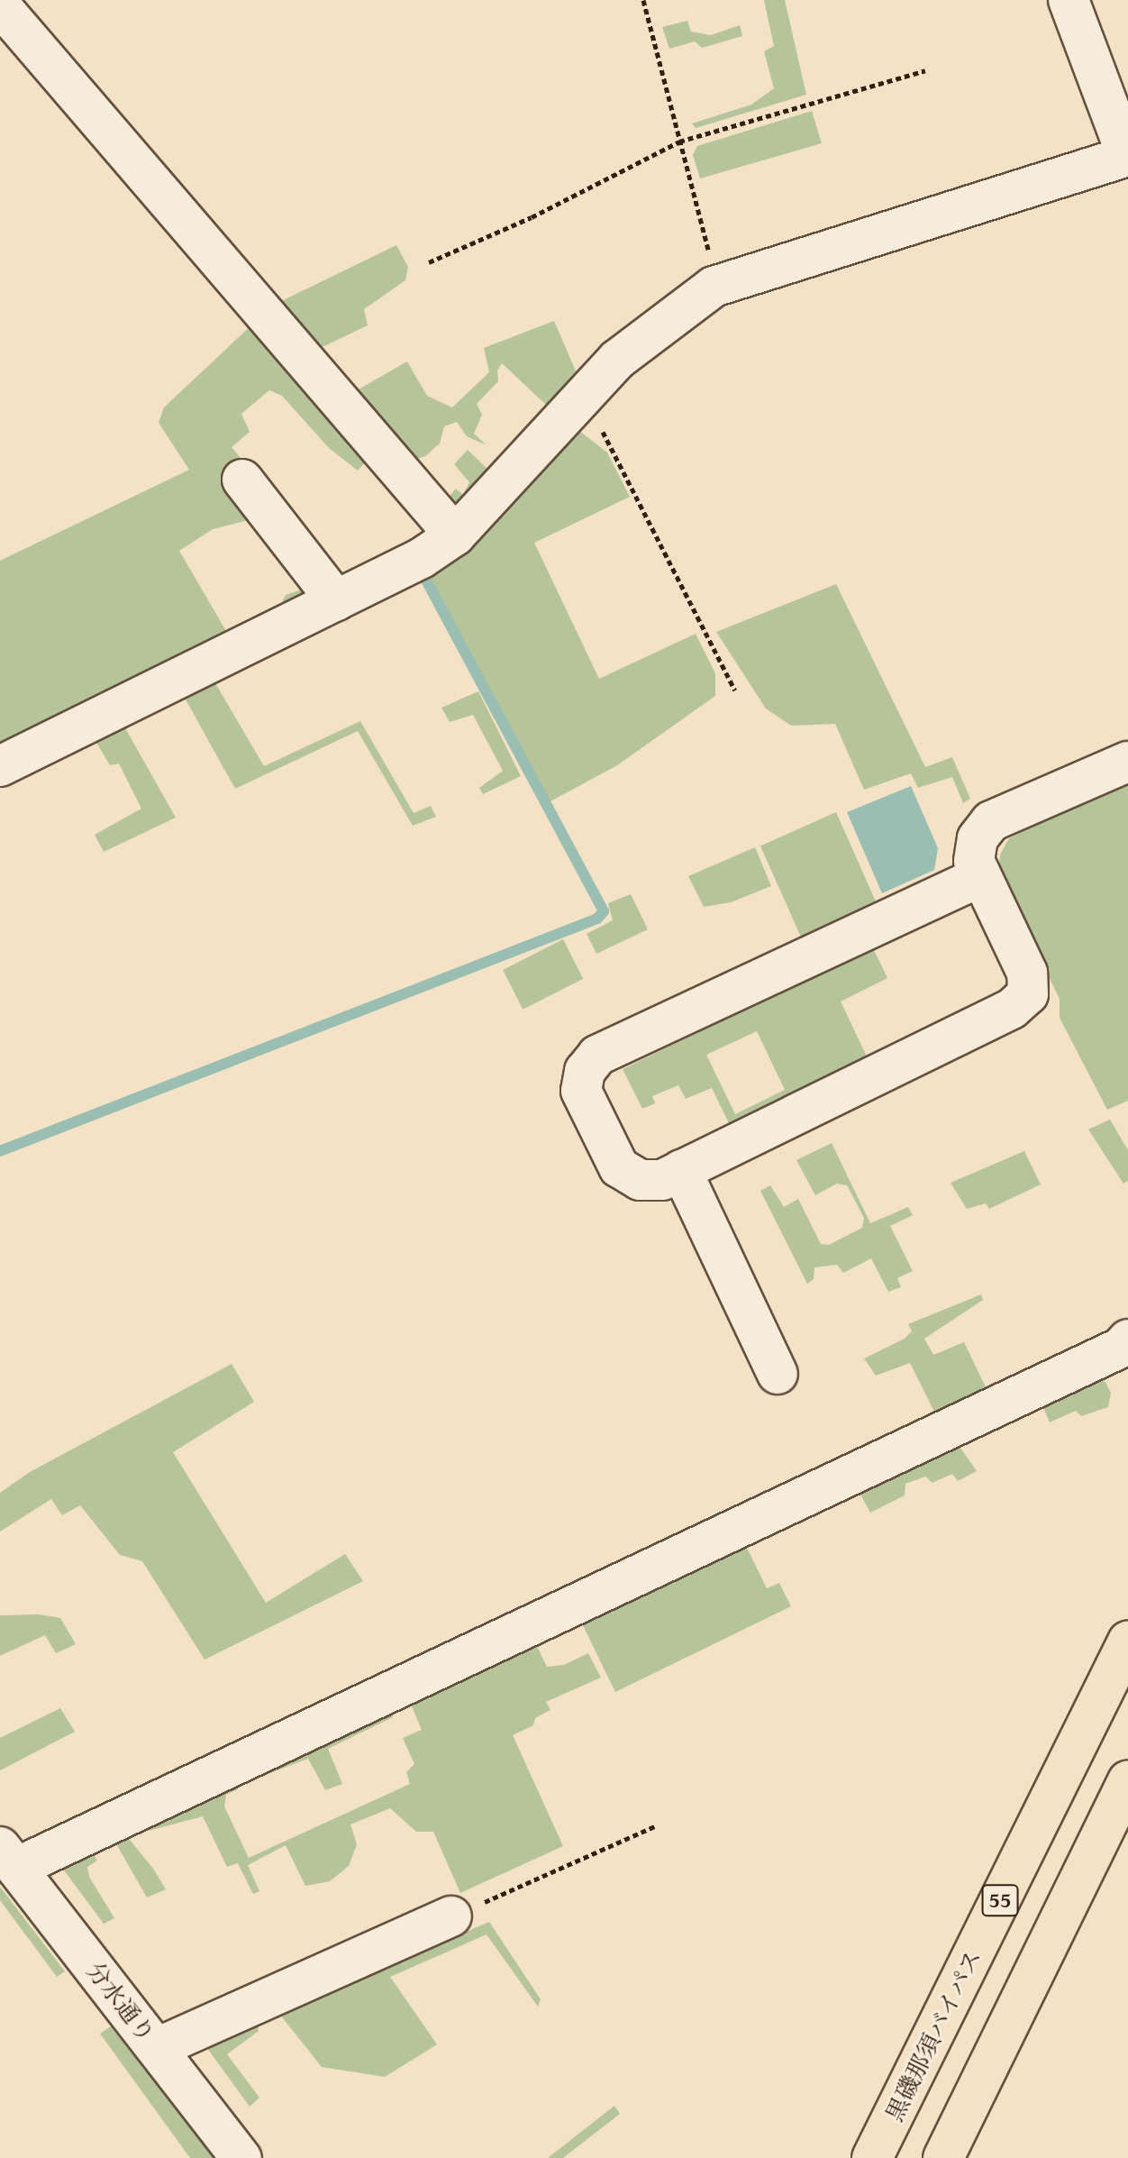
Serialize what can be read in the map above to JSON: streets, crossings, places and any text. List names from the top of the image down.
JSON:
{
  "streets": {
    "main road": ["55", "黒磯那須バイパス"],
    "street": ["分水通り"]
  }
}
